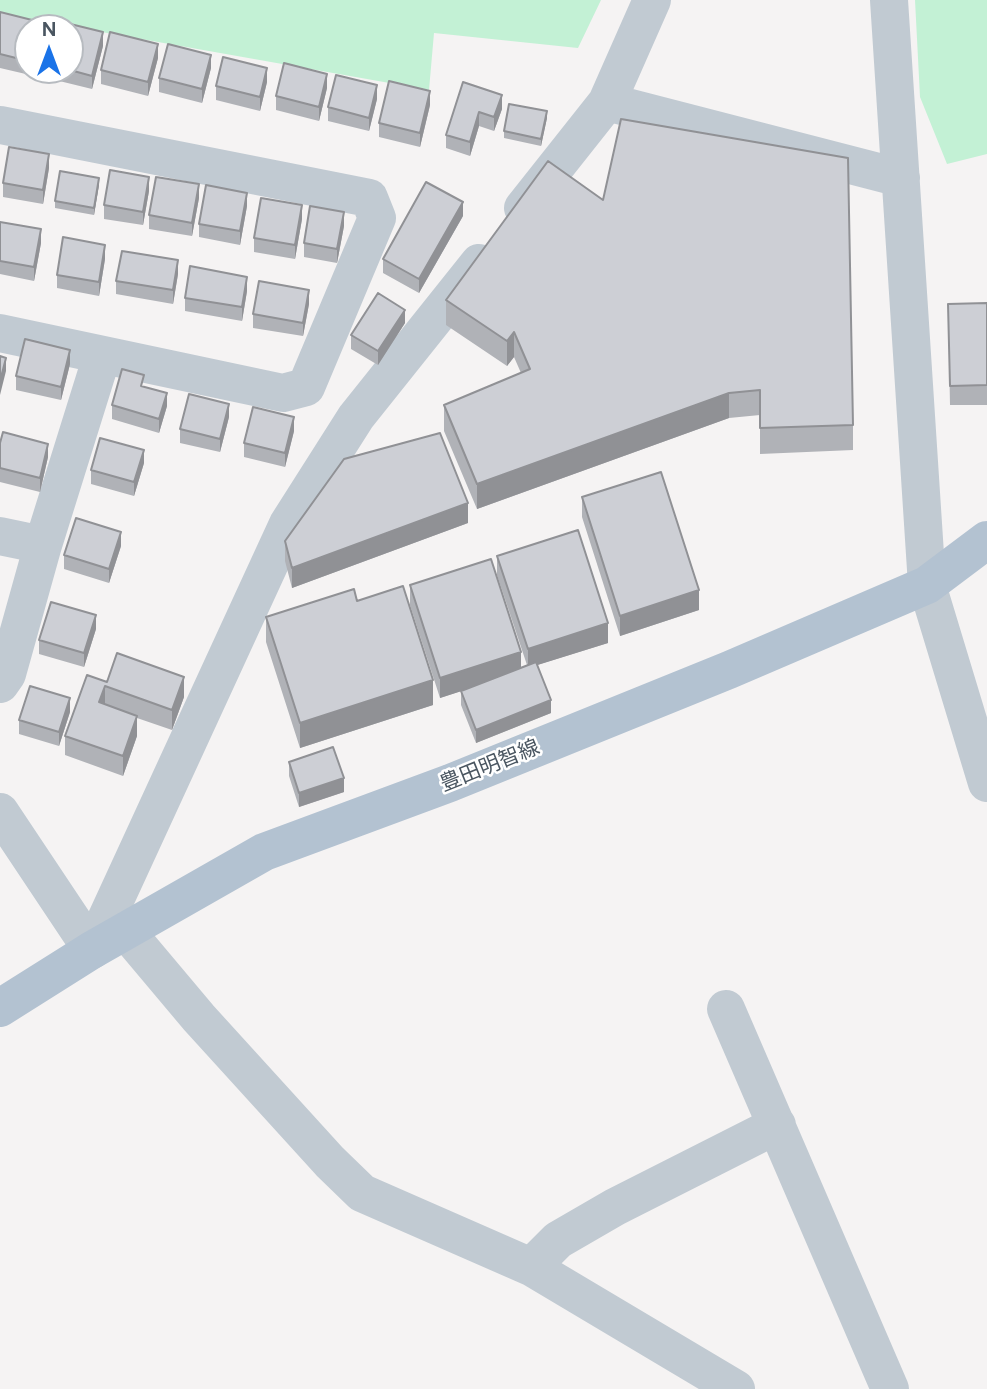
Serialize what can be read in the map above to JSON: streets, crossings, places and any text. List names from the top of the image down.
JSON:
{
  "streets": {
    "main road": ["豊田明智線"]
  },
  "north": "top"
}
